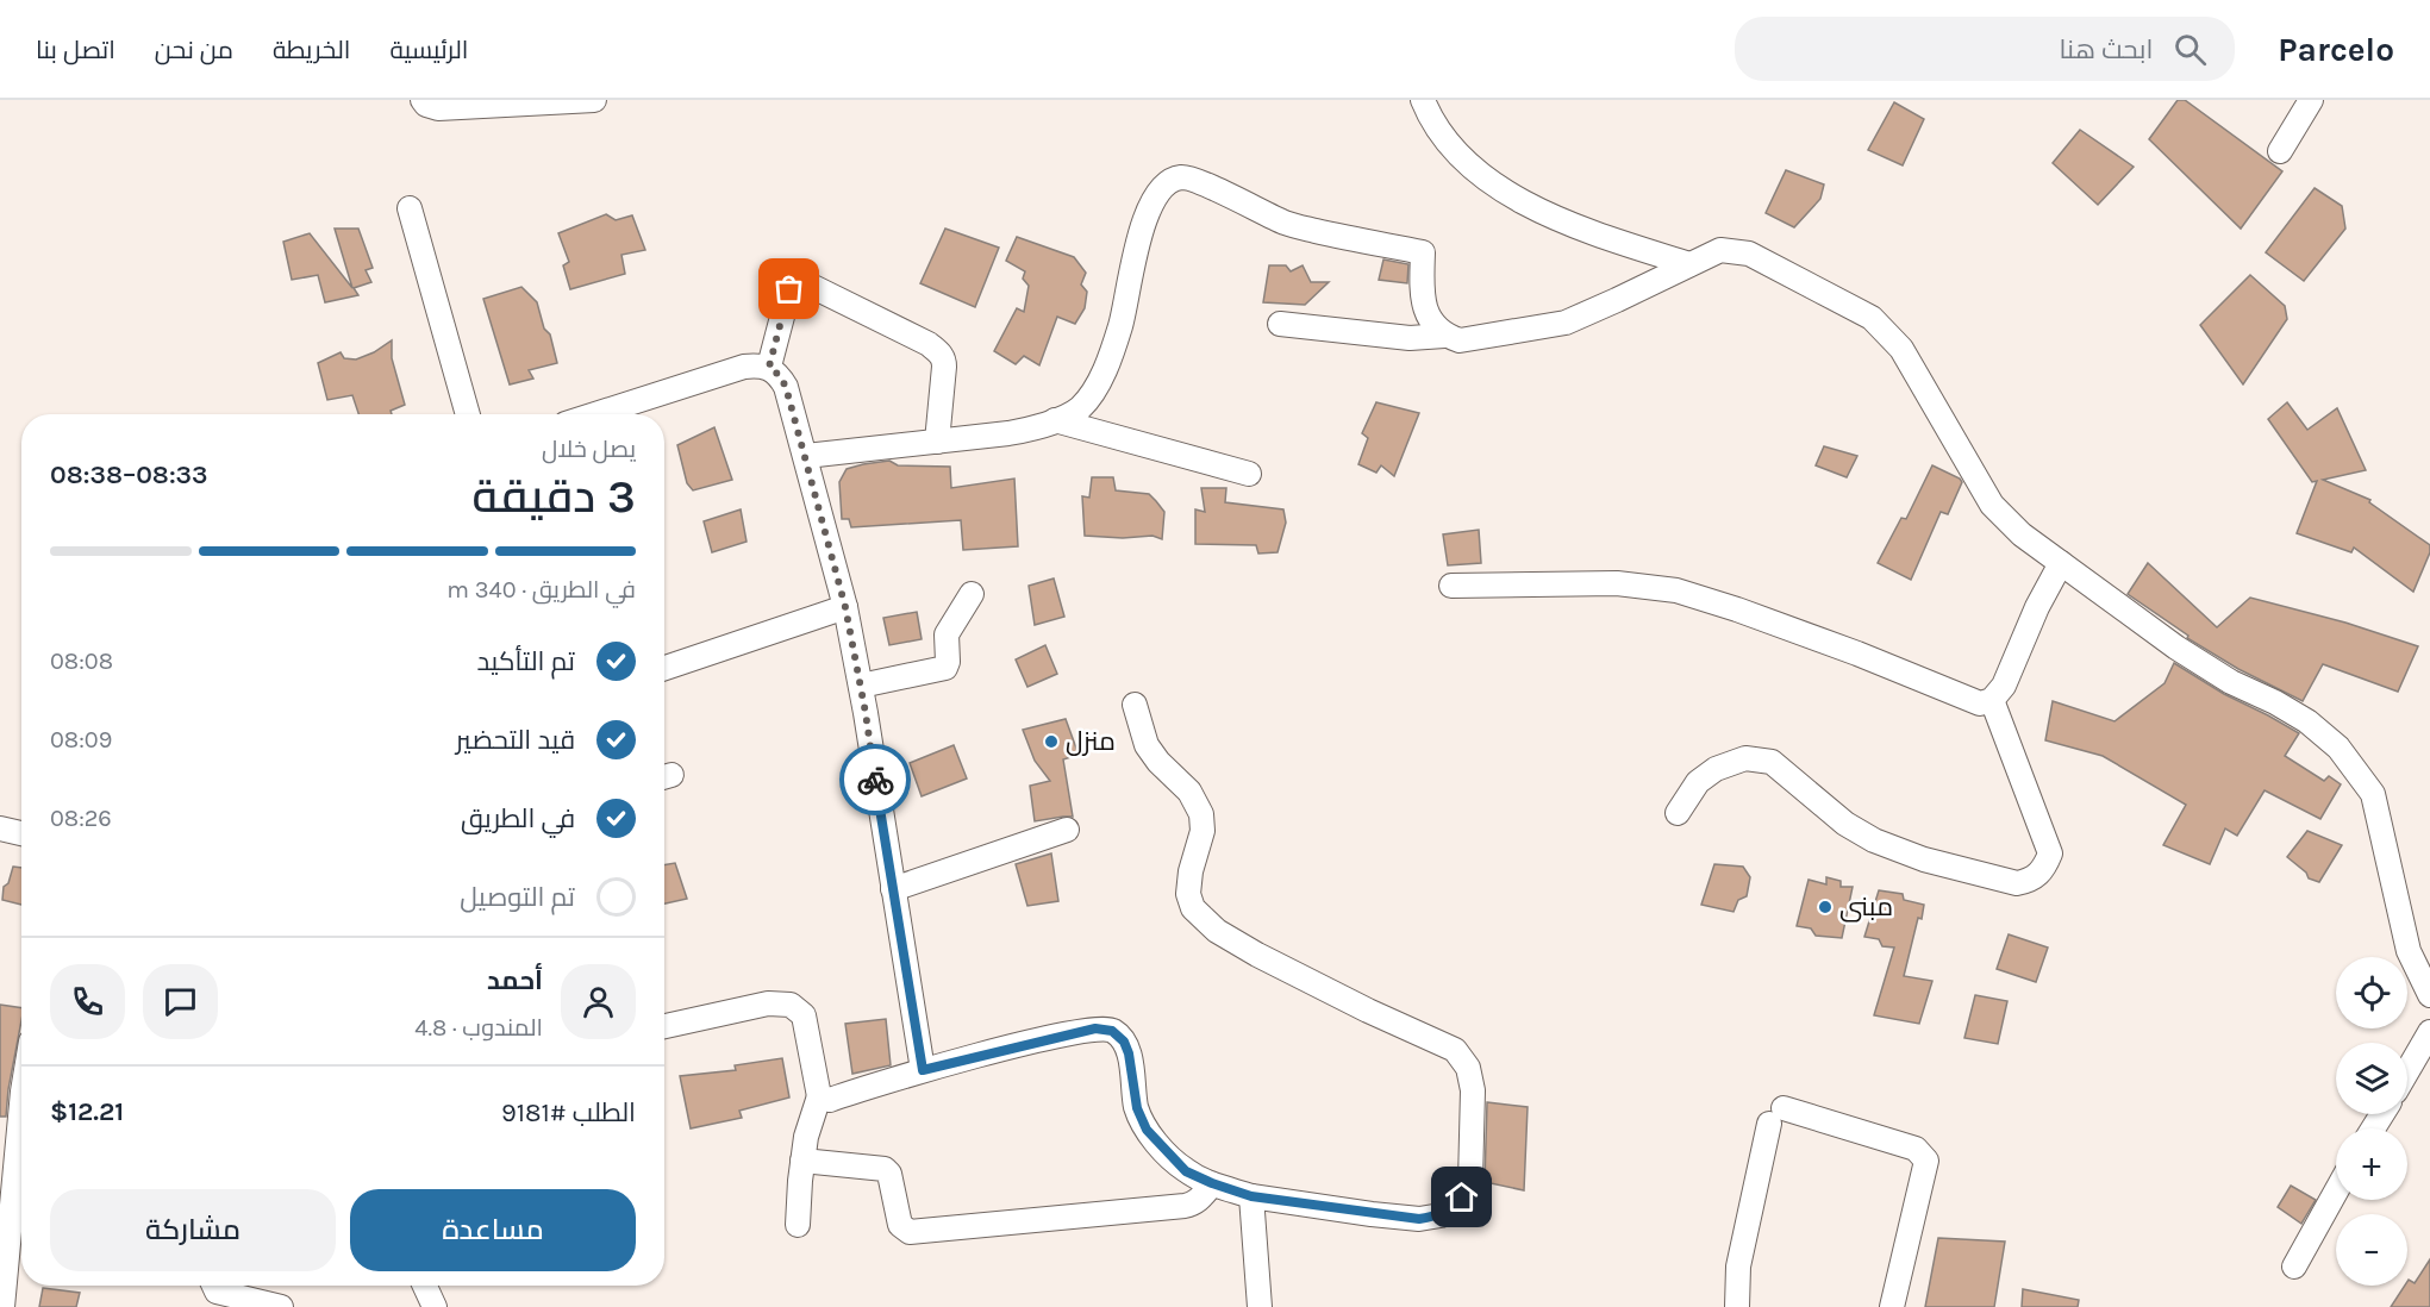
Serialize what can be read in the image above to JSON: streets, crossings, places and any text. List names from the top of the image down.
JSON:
{
  "places": ["منزل", "مبنى"],
  "page": {
    "header": "Parcelo",
    "search": "ابحث هنا",
    "nav": [
      "الرئيسية",
      "الخريطة",
      "من نحن",
      "اتصل بنا"
    ],
    "heading": ["3 دقيقة", "يصل خلال", "08:33–08:38"],
    "panel": [
      "أحمد",
      "المندوب · 4.8",
      "الطلب #9181",
      "$12.21"
    ],
    "bar": "في الطريق · 340 m",
    "list": [
      ["تم التأكيد", "08:08"],
      ["قيد التحضير", "08:09"],
      ["في الطريق", "08:26"],
      "تم التوصيل"
    ],
    "map_buttons": ["+", "−"],
    "buttons": ["مساعدة", "مشاركة"]
  }
}
